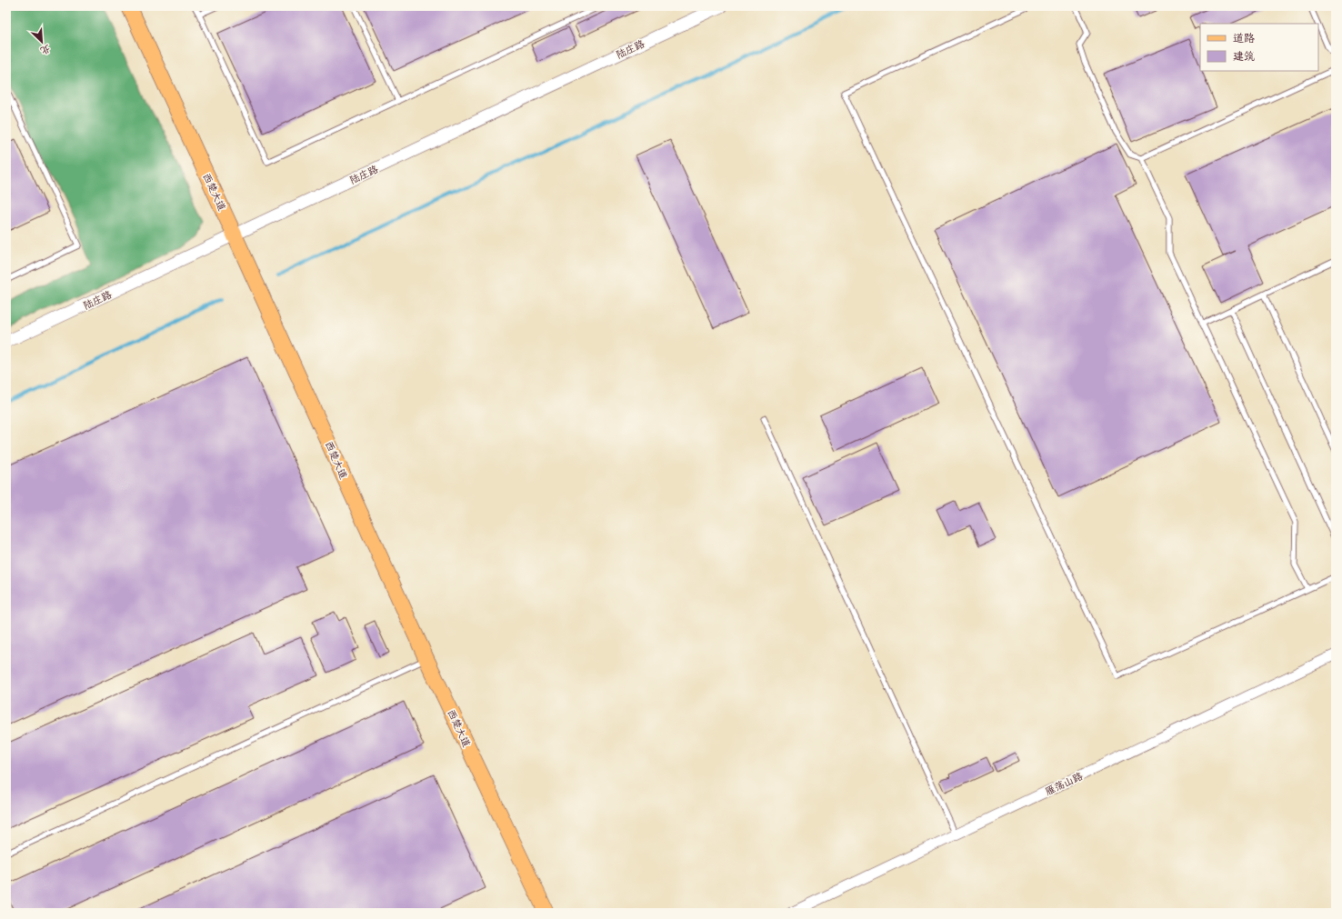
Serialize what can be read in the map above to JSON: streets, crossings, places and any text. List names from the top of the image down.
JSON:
{
  "streets": {
    "main road": ["西楚大道"],
    "street": ["陆庄路", "雁荡山路"]
  },
  "crossings": [
    ["陆庄路", "西楚大道"]
  ],
  "legend": ["道路", "建筑"],
  "north": "bottom right"
}
